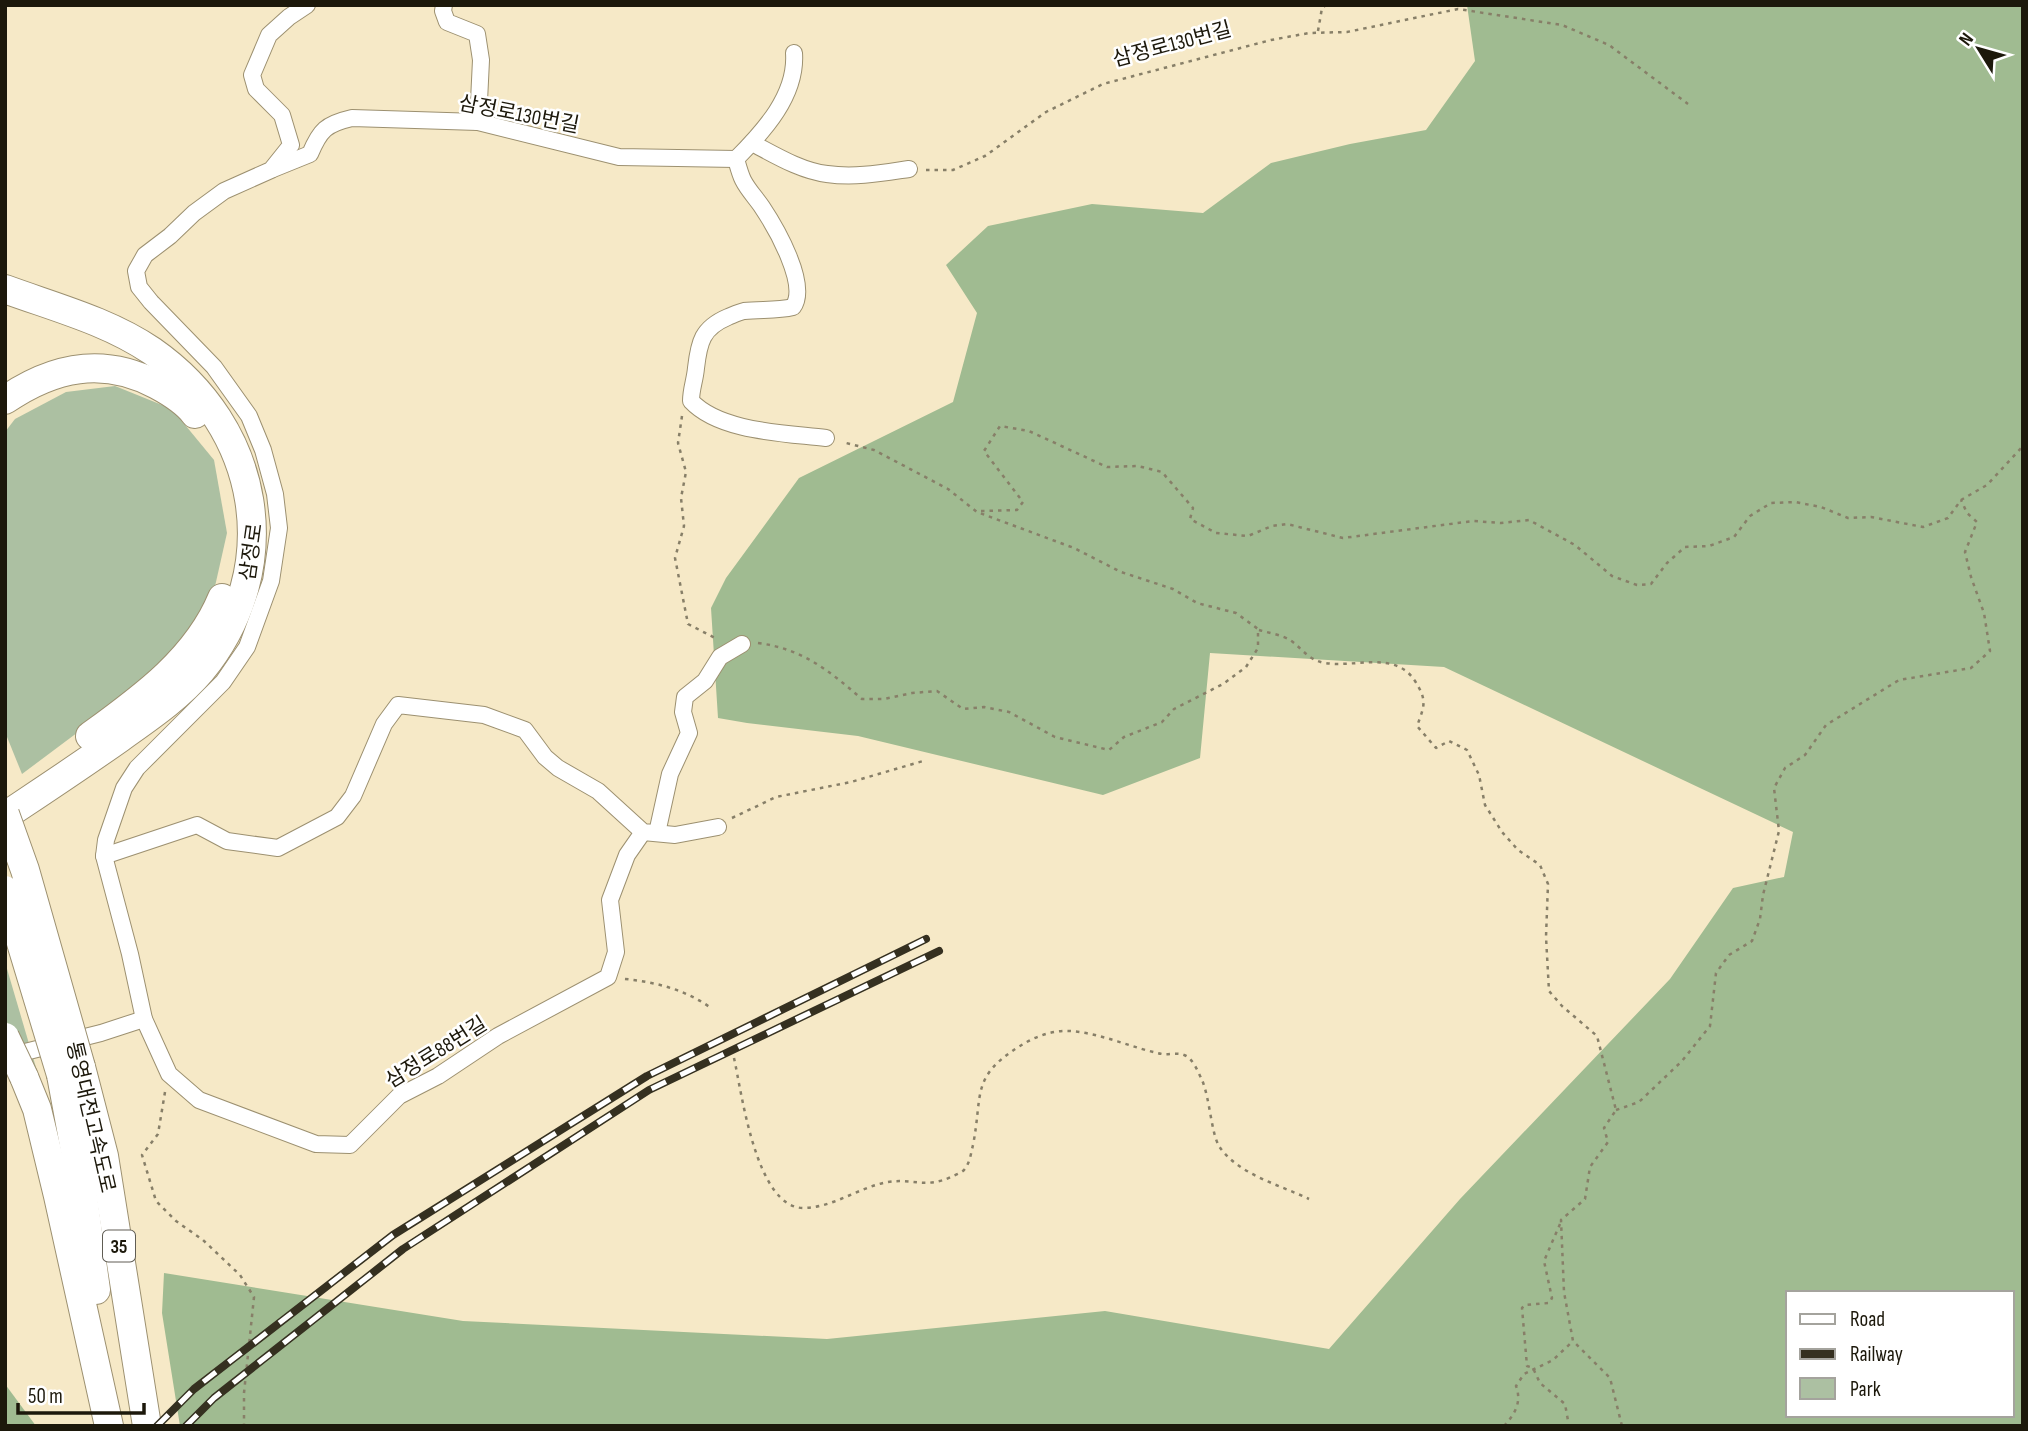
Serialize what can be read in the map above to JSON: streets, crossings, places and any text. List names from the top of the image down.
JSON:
{
  "streets": {
    "highway": ["통영대전고속도로", "35"],
    "street": ["삼정로130번길", "삼정로", "삼정로88번길"]
  },
  "crossings": [
    ["삼정로130번길", "삼정로"],
    ["삼정로", "삼정로88번길"]
  ],
  "legend": ["Road", "Railway", "Park"],
  "scale_bar": "50 m",
  "north": "top left"
}
